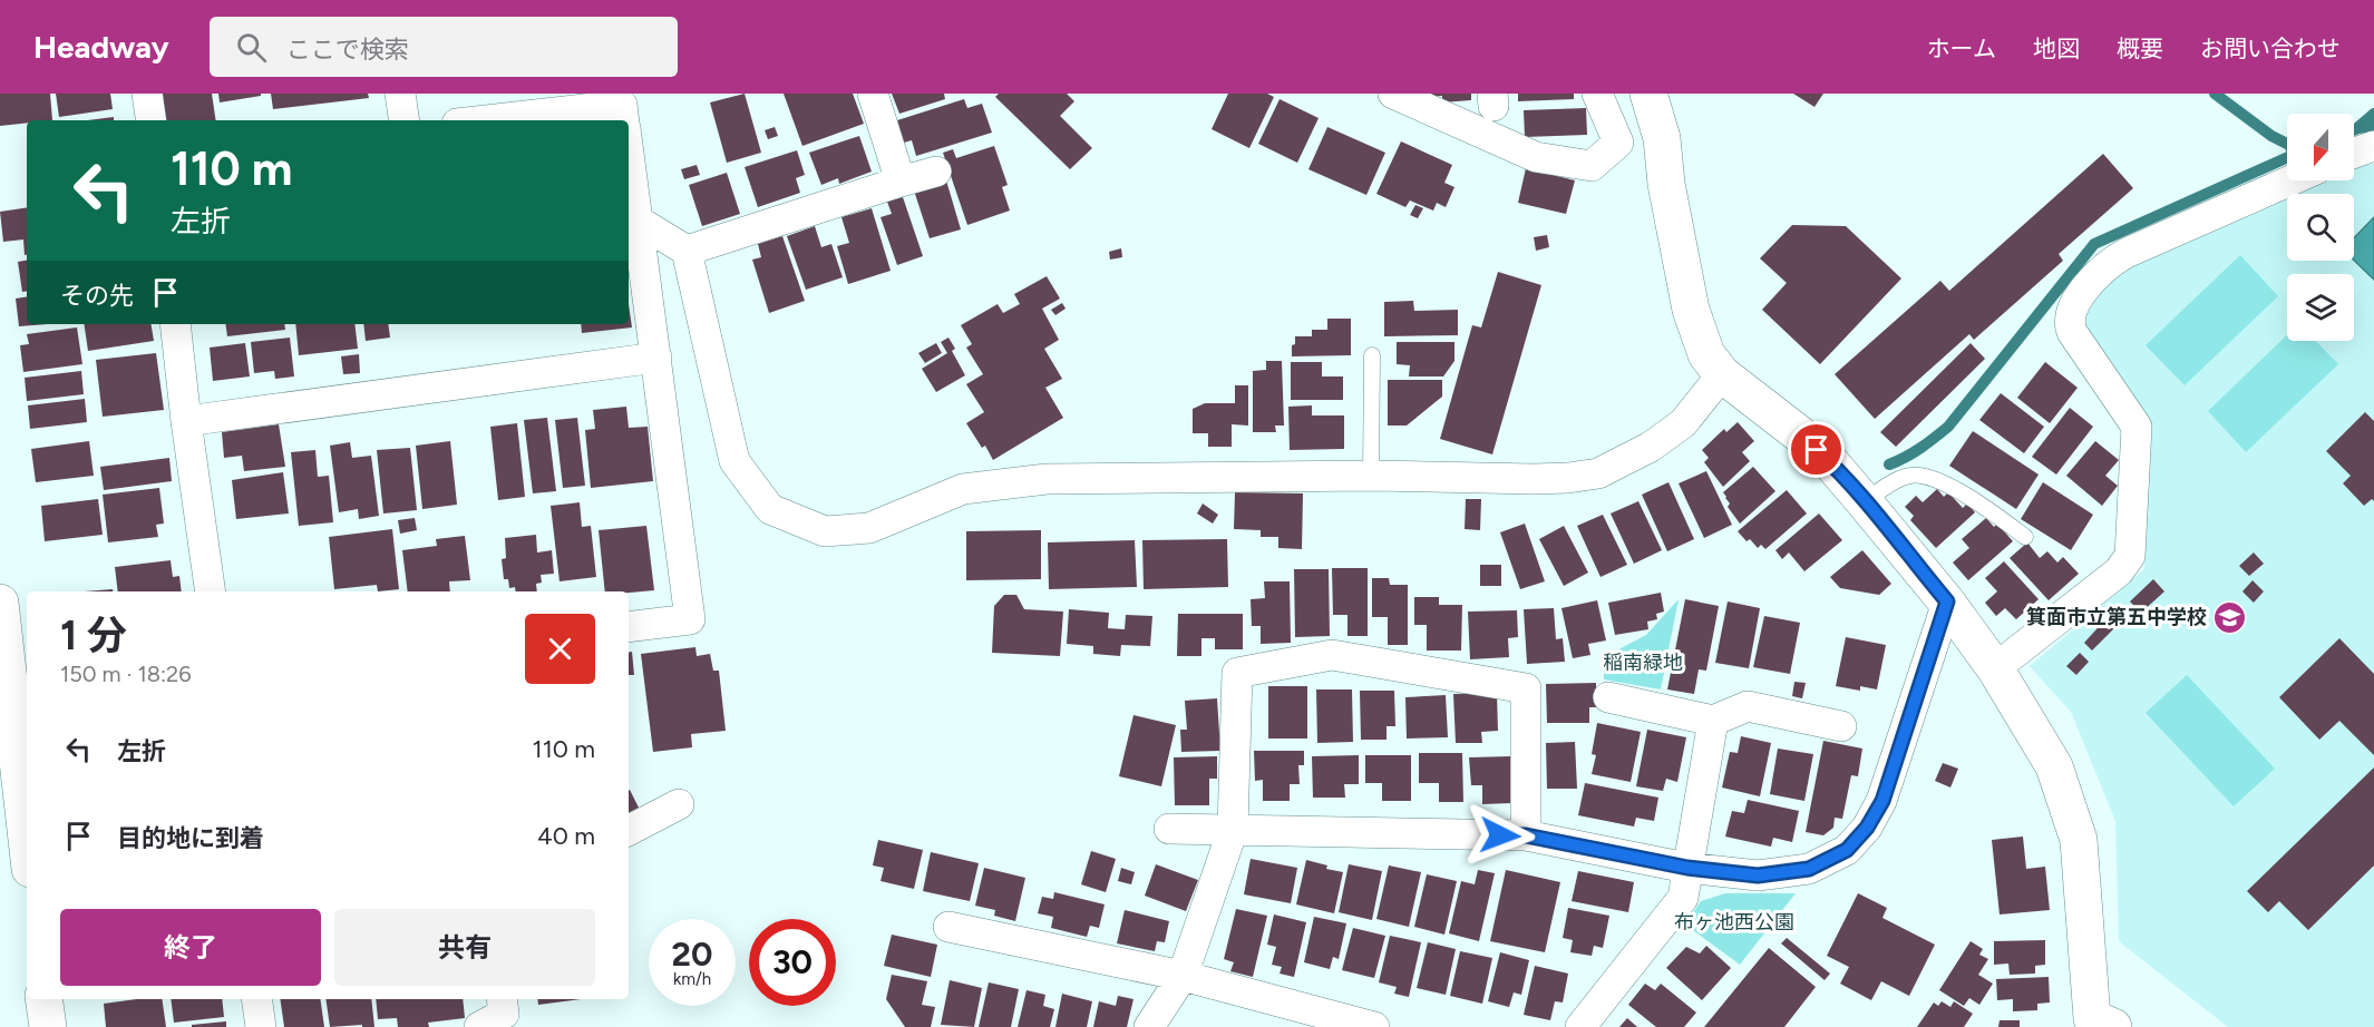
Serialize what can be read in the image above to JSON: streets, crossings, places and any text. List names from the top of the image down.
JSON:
{
  "parks": ["稲南緑地", "布ヶ池西公園"],
  "places": {
    "school or university": ["箕面市立第五中学校"]
  },
  "north": "bottom",
  "page": {
    "header": "Headway",
    "search": "ここで検索",
    "nav": [
      "ホーム",
      "地図",
      "概要",
      "お問い合わせ"
    ],
    "turn": ["110 m", "左折"],
    "then": "その先",
    "heading": ["1 分", "150 m · 18:26"],
    "list": [
      {
        "name": "左折",
        "value": "110 m"
      },
      {
        "name": "目的地に到着",
        "value": "40 m"
      }
    ],
    "buttons": ["終了", "共有"],
    "speed": "20 km/h",
    "limit": "30"
  }
}
